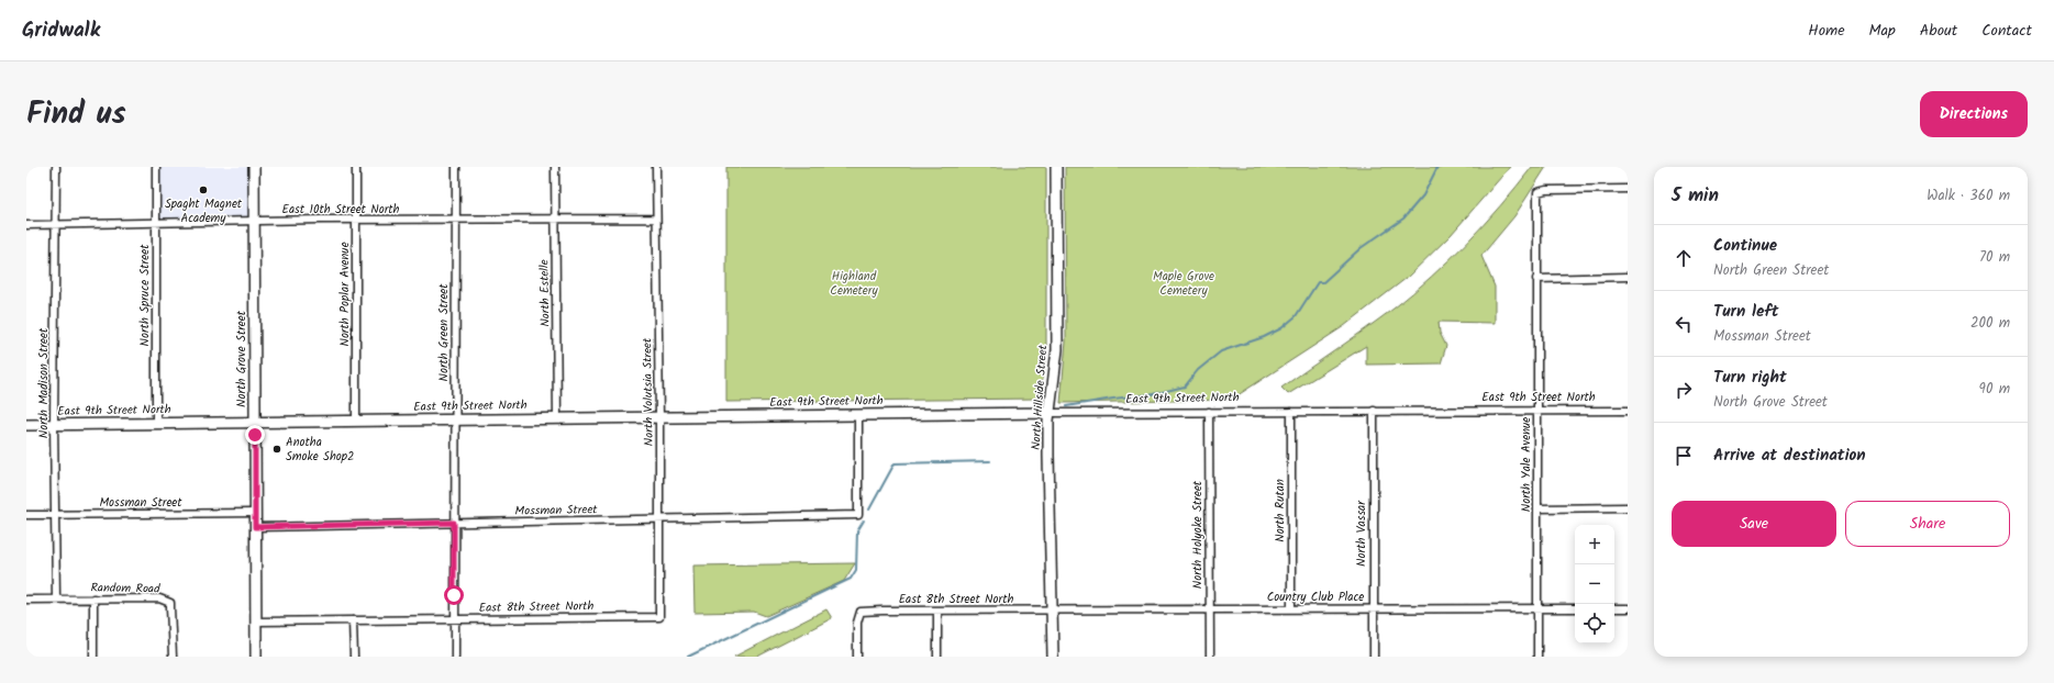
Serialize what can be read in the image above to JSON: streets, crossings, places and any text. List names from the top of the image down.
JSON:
{
  "streets": {
    "street": [
      "East 10th Street North",
      "North Estelle",
      "North Poplar Avenue",
      "North Spruce Street",
      "North Green Street",
      "North Grove Street",
      "North Madison Street",
      "North Volutsia Street",
      "North Hillside Street",
      "East 9th Street North",
      "North Yale Avenue",
      "Mossman Street",
      "North Rutan",
      "North Vassar",
      "North Holyoke Street",
      "Random Road",
      "Country Club Place",
      "East 8th Street North"
    ]
  },
  "crossings": [
    ["East 10th Street North", "North Estelle"],
    ["East 10th Street North", "North Poplar Avenue"],
    ["East 10th Street North", "North Spruce Street"],
    ["East 10th Street North", "North Green Street"],
    ["East 10th Street North", "North Grove Street"],
    ["East 10th Street North", "North Madison Street"],
    ["East 10th Street North", "North Volutsia Street"],
    ["North Estelle", "East 9th Street North"],
    ["North Poplar Avenue", "East 9th Street North"],
    ["North Spruce Street", "East 9th Street North"],
    ["North Green Street", "East 9th Street North"],
    ["North Green Street", "Mossman Street"],
    ["North Green Street", "East 8th Street North"],
    ["North Grove Street", "East 9th Street North"],
    ["North Grove Street", "Mossman Street"],
    ["North Grove Street", "East 8th Street North"],
    ["North Madison Street", "East 9th Street North"],
    ["North Madison Street", "Mossman Street"],
    ["North Madison Street", "Random Road"],
    ["North Volutsia Street", "East 9th Street North"],
    ["North Volutsia Street", "Mossman Street"],
    ["North Volutsia Street", "East 8th Street North"],
    ["North Hillside Street", "East 9th Street North"],
    ["North Hillside Street", "Country Club Place"],
    ["North Hillside Street", "East 8th Street North"],
    ["East 9th Street North", "North Yale Avenue"],
    ["East 9th Street North", "Mossman Street"],
    ["East 9th Street North", "North Rutan"],
    ["East 9th Street North", "North Vassar"],
    ["East 9th Street North", "North Holyoke Street"],
    ["North Yale Avenue", "Country Club Place"],
    ["North Rutan", "Country Club Place"],
    ["North Vassar", "Country Club Place"],
    ["North Holyoke Street", "Country Club Place"],
    ["Country Club Place", "East 8th Street North"]
  ],
  "parks": ["Highland Cemetery", "Maple Grove Cemetery"],
  "places": ["Spaght Magnet Academy", "Anotha Smoke Shop2"],
  "page": {
    "header": "Gridwalk",
    "nav": [
      "Home",
      "Map",
      "About",
      "Contact"
    ],
    "title": "Find us",
    "buttons": [
      "Directions",
      ["Save", "Share"]
    ],
    "heading": ["5 min", "Walk · 360 m"],
    "list": [
      ["Continue", "North Green Street", "70 m"],
      ["Turn left", "Mossman Street", "200 m"],
      ["Turn right", "North Grove Street", "90 m"],
      "Arrive at destination"
    ],
    "map_buttons": ["+", "−"]
  }
}
